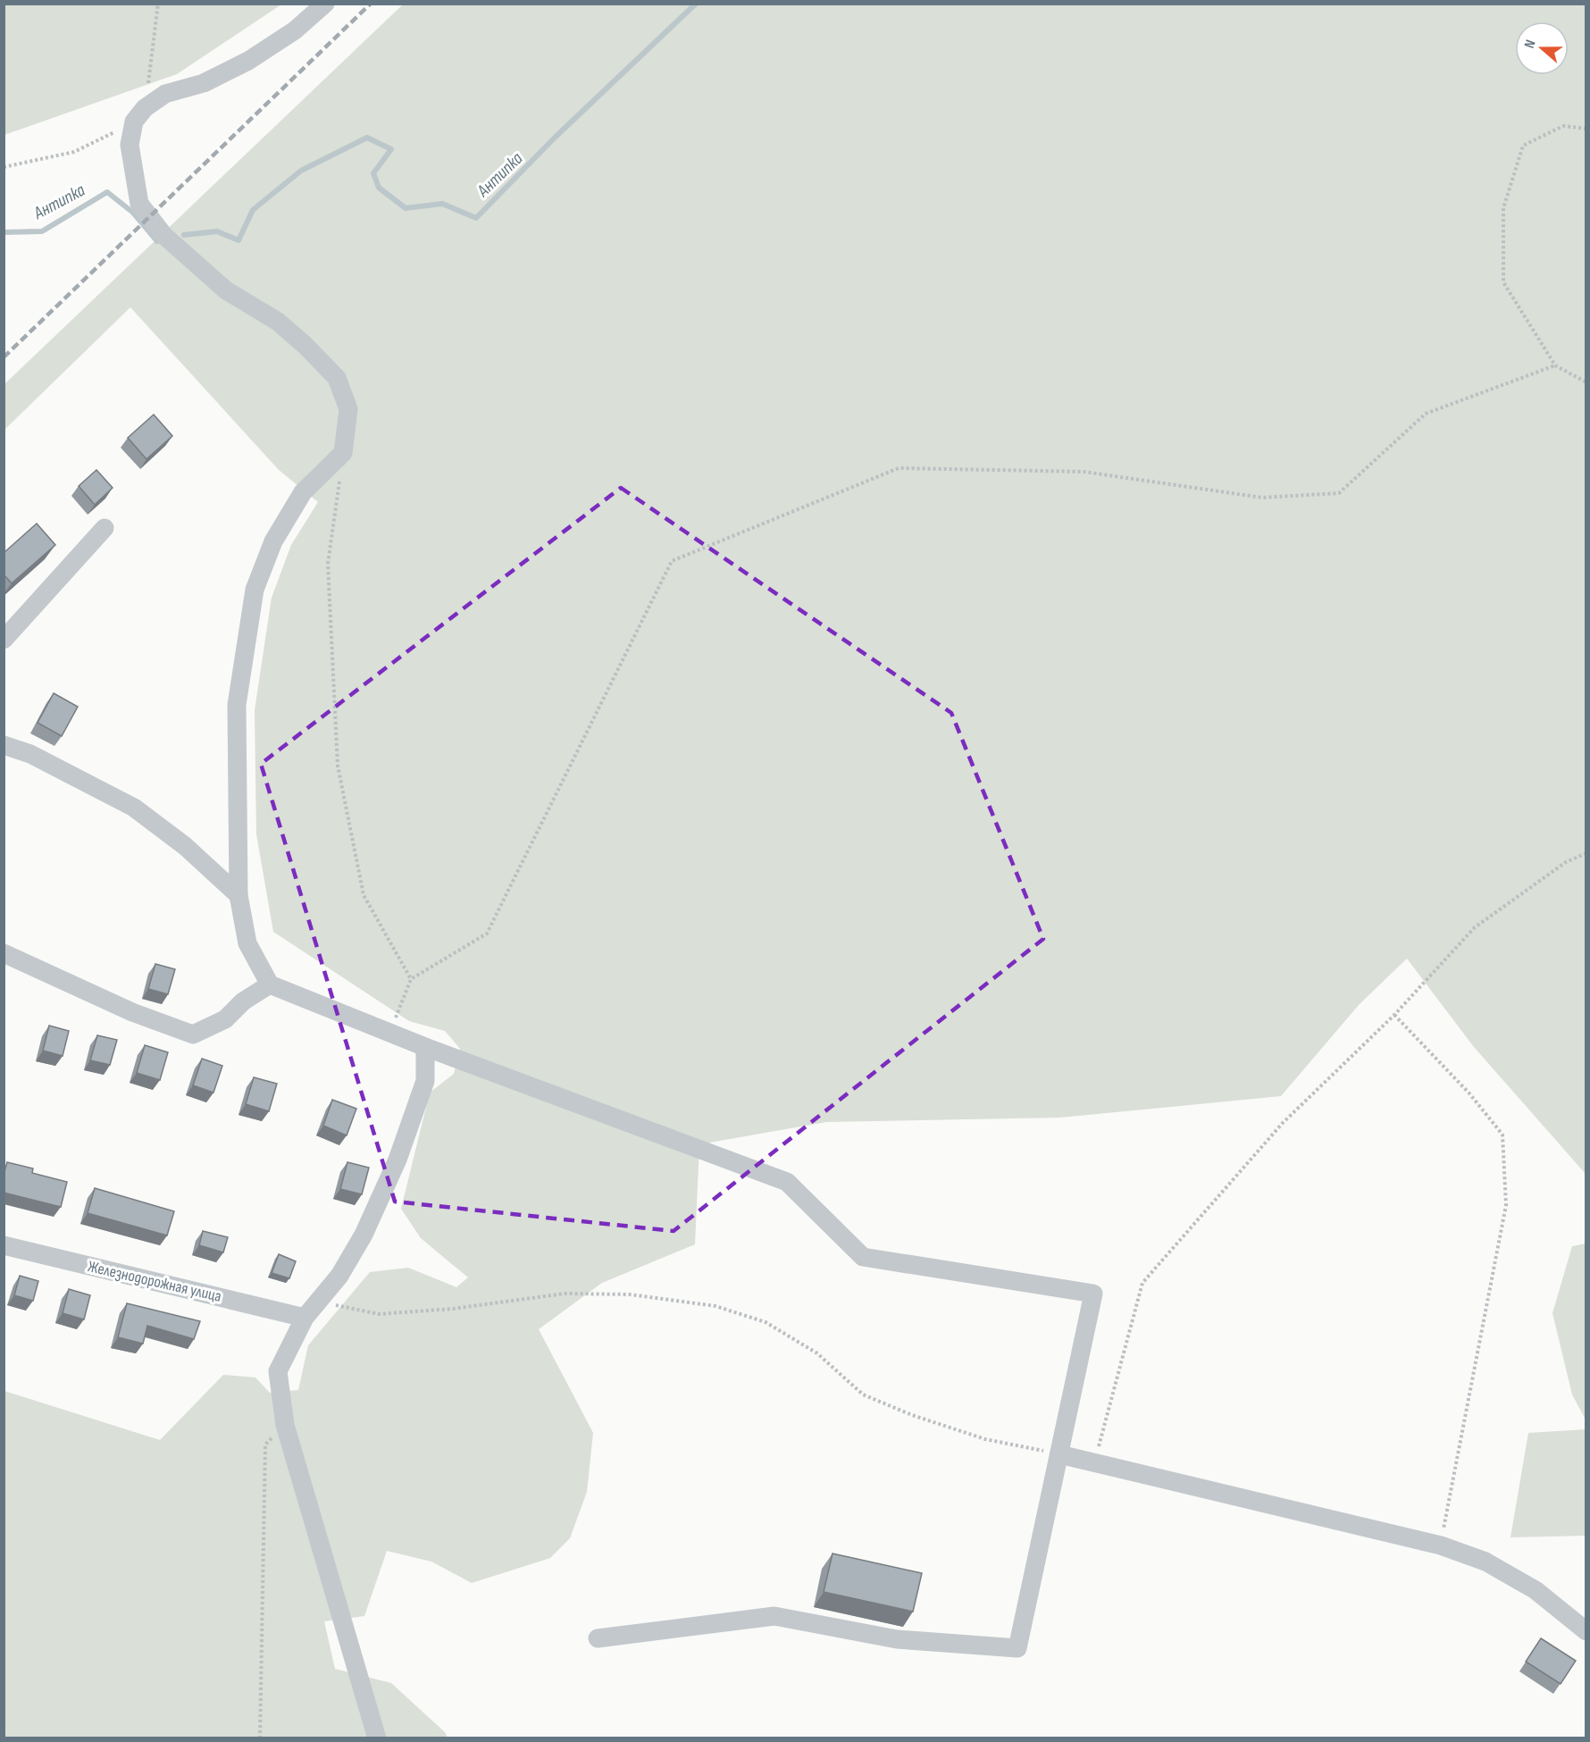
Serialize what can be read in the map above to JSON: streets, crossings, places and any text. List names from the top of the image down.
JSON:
{
  "streets": {
    "street": ["Железнодорожная улица"]
  },
  "water": ["Антипка"],
  "north": "left"
}
